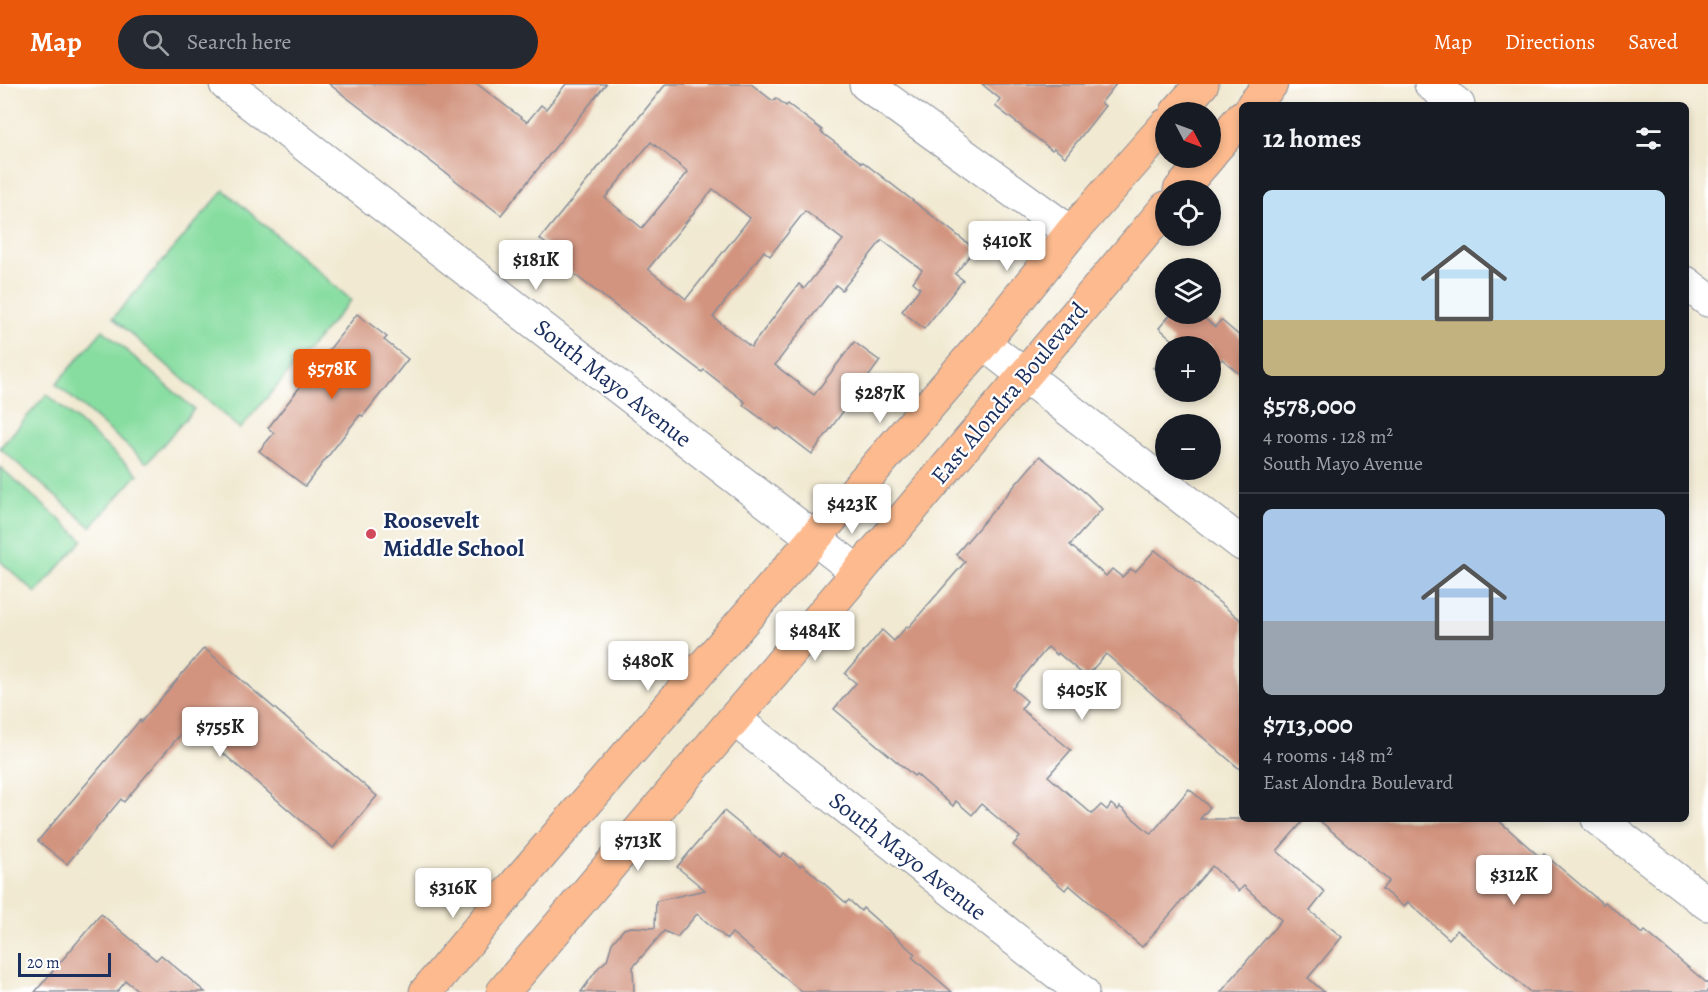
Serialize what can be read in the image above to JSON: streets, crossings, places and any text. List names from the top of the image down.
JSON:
{
  "streets": {
    "main road": ["East Alondra Boulevard"],
    "street": ["South Mayo Avenue"]
  },
  "crossings": [
    ["South Mayo Avenue", "East Alondra Boulevard"]
  ],
  "places": ["Roosevelt Middle School"],
  "scale_bar": "20 m",
  "north": "bottom right",
  "page": {
    "header": "Map",
    "search": "Search here",
    "nav": ["Map", "Directions", "Saved"],
    "map_buttons": ["+", "−"],
    "heading": "12 homes",
    "list": [
      {
        "name": "$578,000",
        "note": "4 rooms · 128 m² · South Mayo Avenue"
      },
      {
        "name": "$713,000",
        "note": "4 rooms · 148 m² · East Alondra Boulevard"
      }
    ],
    "price": [
      "$410K",
      "$181K",
      "$578K",
      "$287K",
      "$423K",
      "$484K",
      "$480K",
      "$405K",
      "$755K",
      "$713K",
      "$312K",
      "$316K"
    ],
    "scale": "20 m"
  }
}
